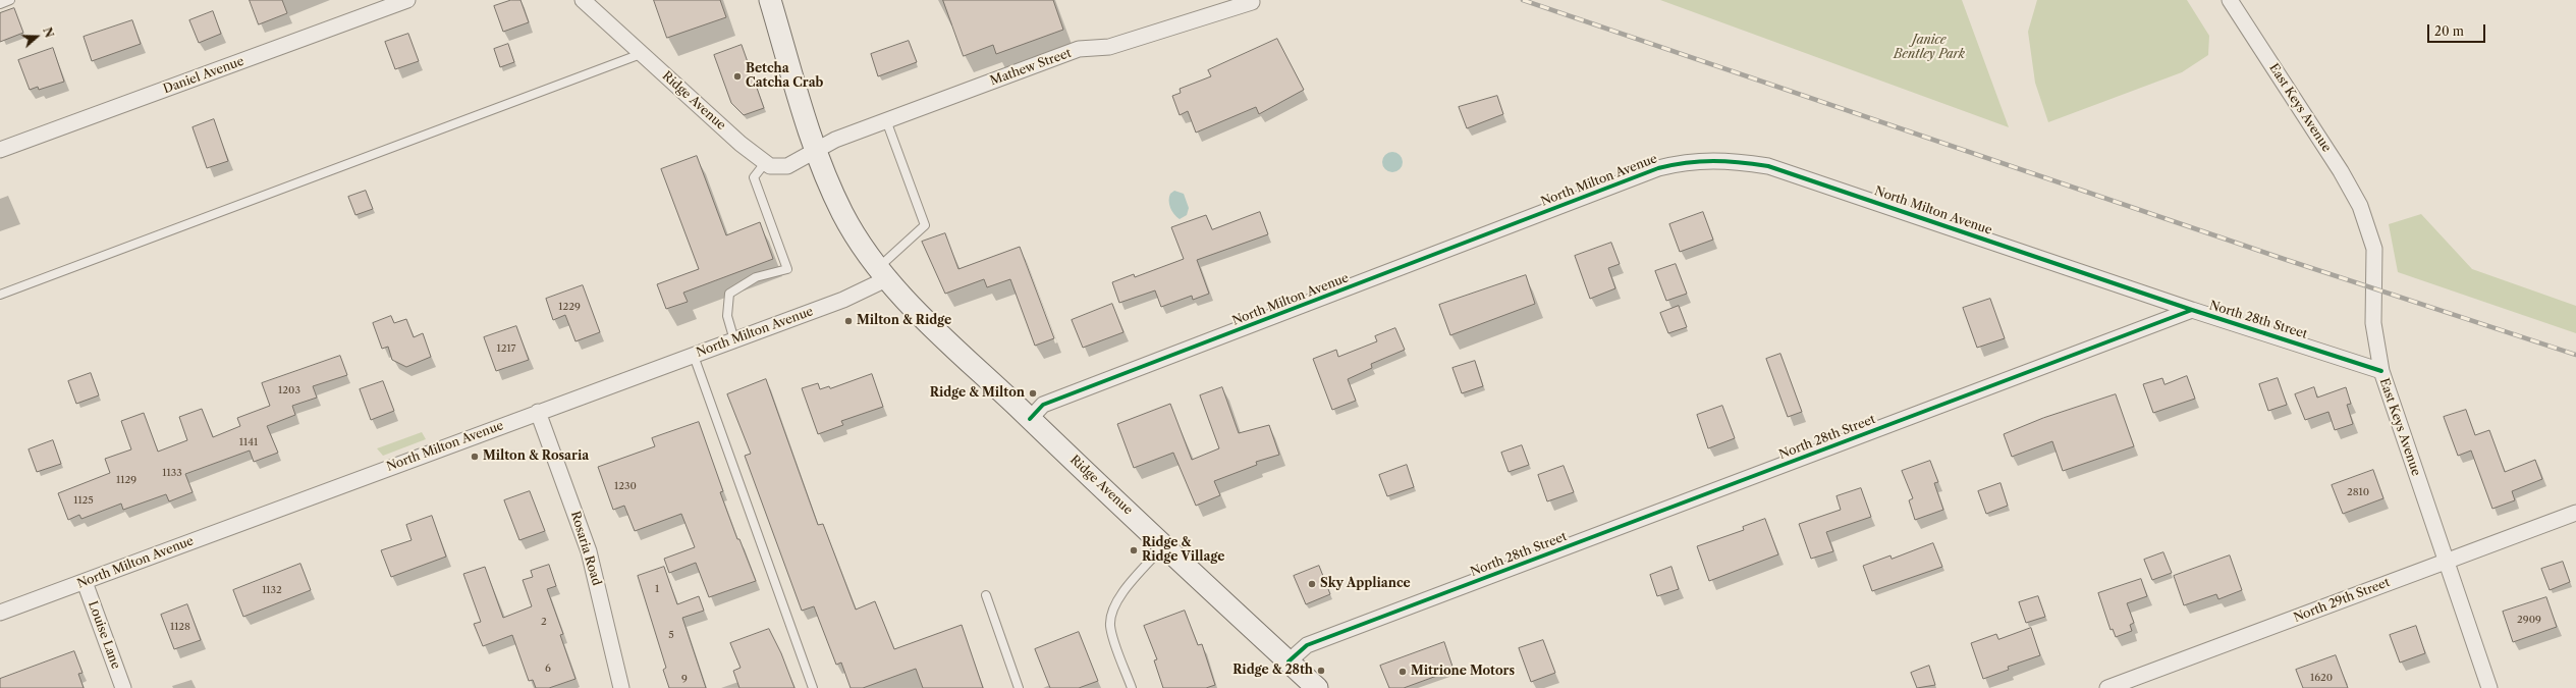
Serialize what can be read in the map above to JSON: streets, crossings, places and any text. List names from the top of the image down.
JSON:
{
  "streets": {
    "street": [
      "Mathew Street",
      "Daniel Avenue",
      "Ridge Avenue",
      "East Keys Avenue",
      "North Milton Avenue",
      "North 28th Street",
      "Rosaria Road",
      "North 29th Street",
      "Louise Lane"
    ]
  },
  "crossings": [
    ["Mathew Street", "Ridge Avenue"],
    ["Ridge Avenue", "North Milton Avenue"],
    ["Ridge Avenue", "North 28th Street"],
    ["East Keys Avenue", "North 28th Street"],
    ["East Keys Avenue", "North 29th Street"],
    ["North Milton Avenue", "North 28th Street"],
    ["North Milton Avenue", "Rosaria Road"],
    ["North Milton Avenue", "Louise Lane"]
  ],
  "parks": ["Janice Bentley Park"],
  "places": [
    "Betcha Catcha Crab",
    "Milton & Ridge",
    "Ridge & Milton",
    "Milton & Rosaria",
    "Ridge & Ridge Village",
    "Sky Appliance",
    "Ridge & 28th",
    "Mitrione Motors"
  ],
  "house_numbers": [
    "1229",
    "1217",
    "1203",
    "1141",
    "1133",
    "1129",
    "1230",
    "2810",
    "1125",
    "1",
    "1132",
    "2909",
    "2",
    "1128",
    "5",
    "6",
    "1620",
    "9"
  ],
  "scale_bar": "20 m",
  "north": "right"
}
